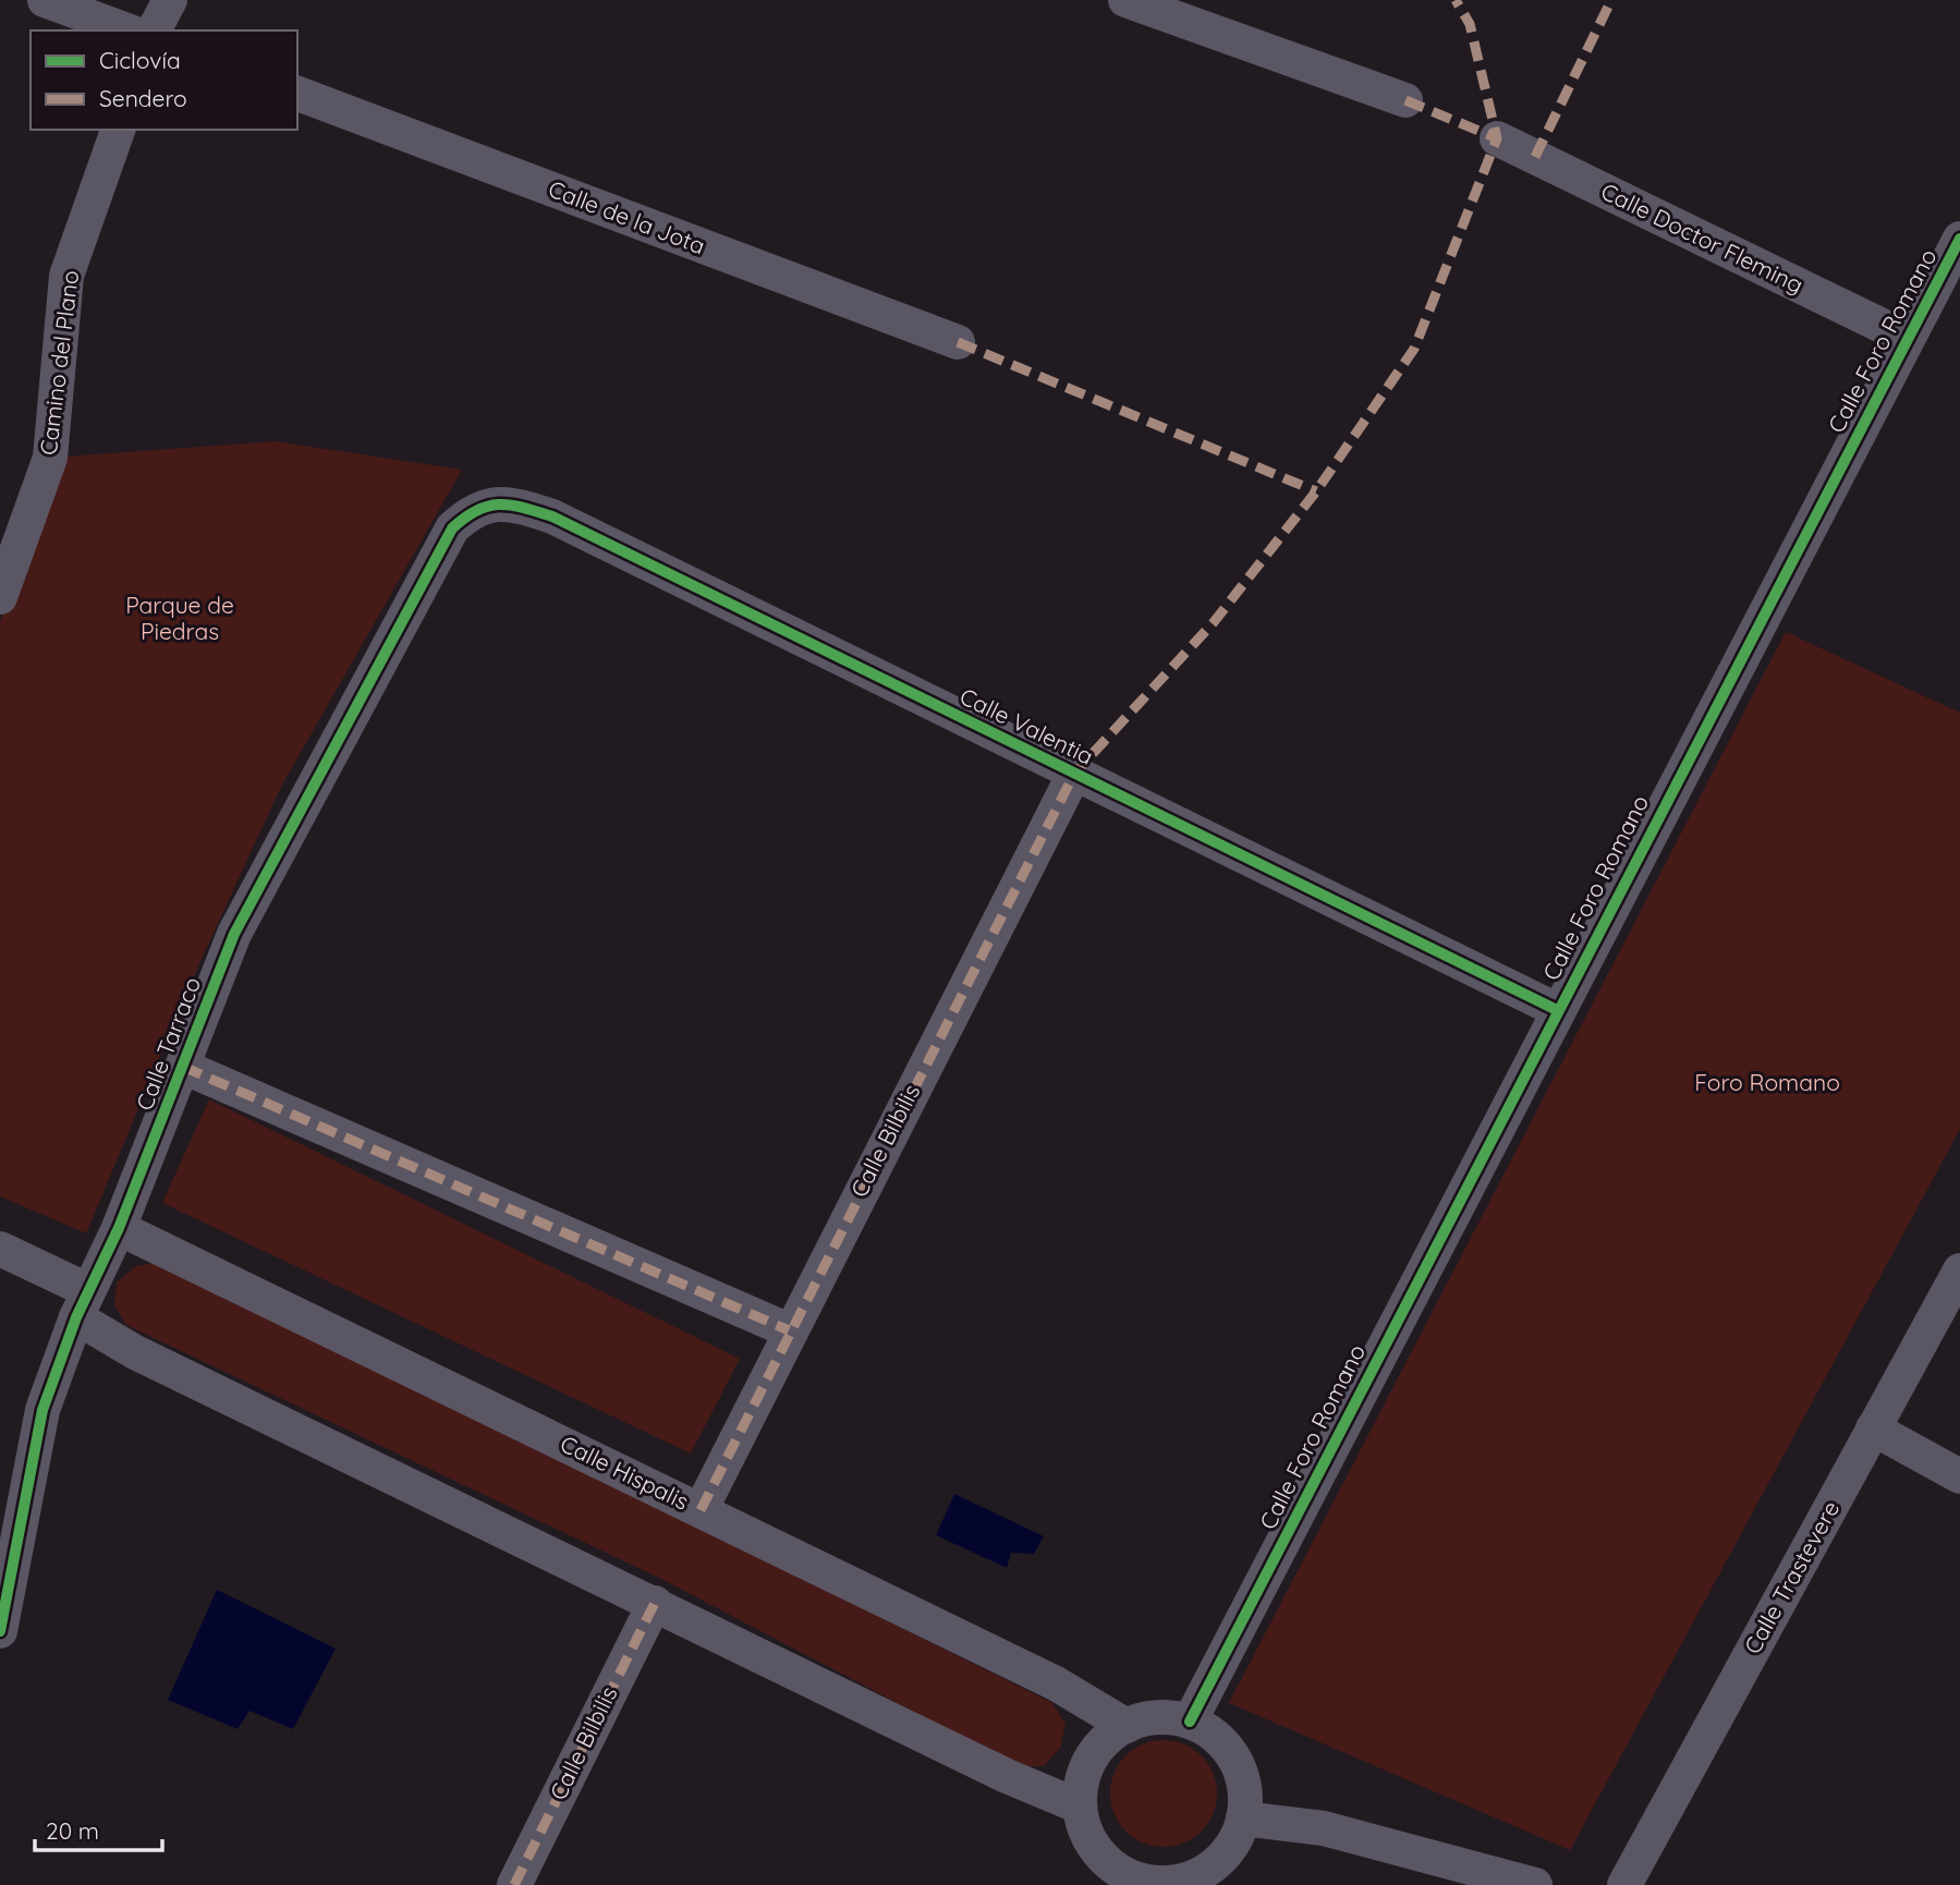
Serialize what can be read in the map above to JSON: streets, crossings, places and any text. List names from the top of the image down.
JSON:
{
  "streets": {
    "street": [
      "Calle de la Jota",
      "Calle Doctor Fleming",
      "Calle Foro Romano",
      "Camino del Plano",
      "Calle Valentia",
      "Calle Tarraco",
      "Calle Bilbilis",
      "Calle Hispalis",
      "Calle Trastevere"
    ]
  },
  "crossings": [
    ["Calle Doctor Fleming", "Calle Foro Romano"],
    ["Calle Foro Romano", "Calle Valentia"],
    ["Calle Foro Romano", "Calle Hispalis"],
    ["Calle Valentia", "Calle Tarraco"],
    ["Calle Valentia", "Calle Bilbilis"],
    ["Calle Tarraco", "Calle Hispalis"],
    ["Calle Bilbilis", "Calle Hispalis"]
  ],
  "parks": ["Parque de Piedras", "Foro Romano"],
  "legend": ["Ciclovía", "Sendero"],
  "scale_bar": "20 m"
}
